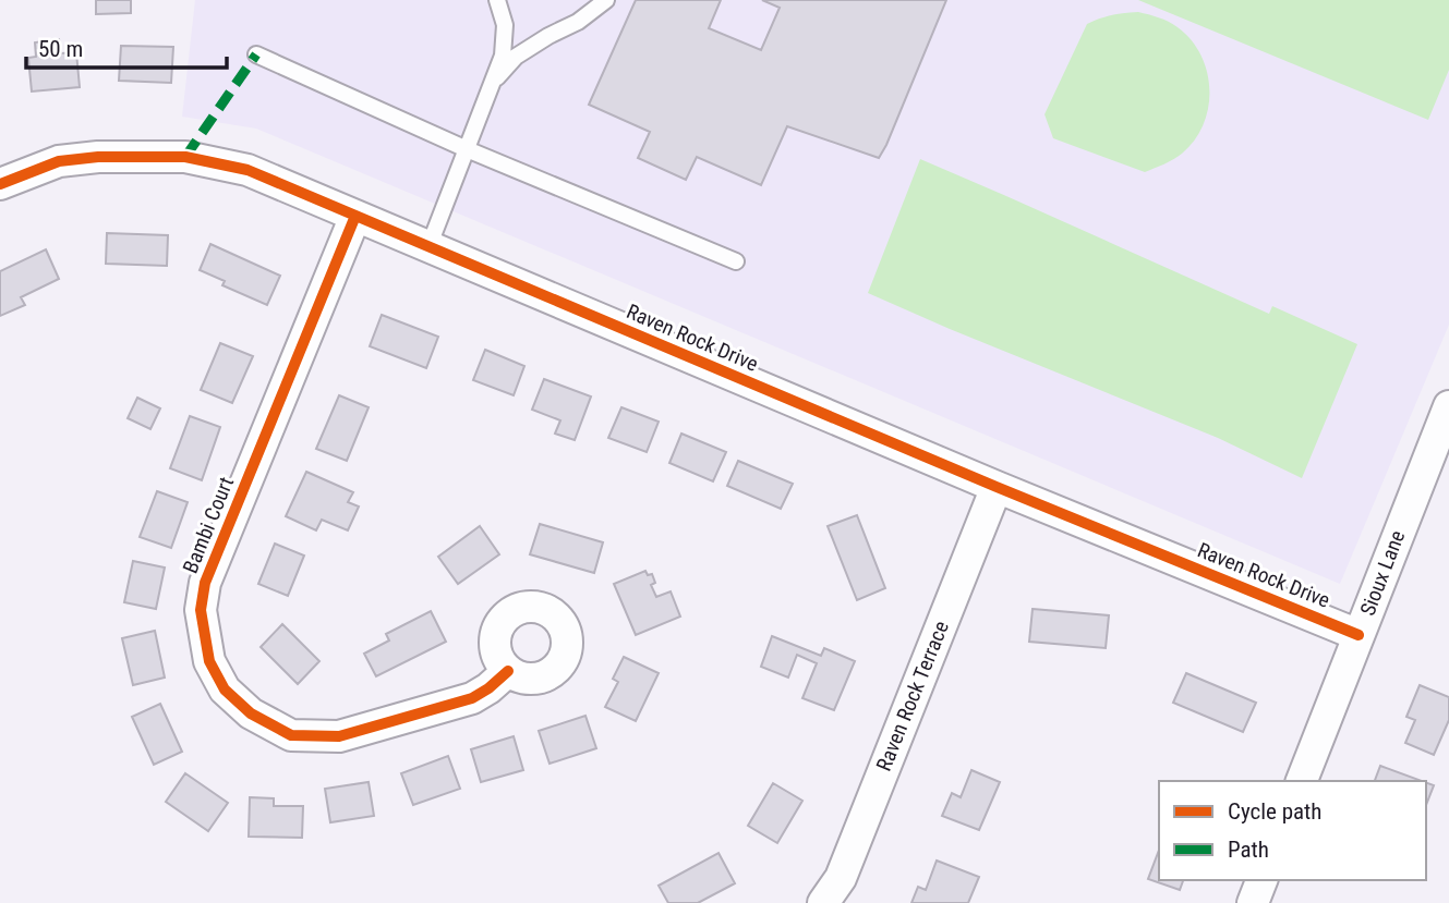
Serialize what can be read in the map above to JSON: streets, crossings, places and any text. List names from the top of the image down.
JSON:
{
  "streets": {
    "street": [
      "Raven Rock Drive",
      "Bambi Court",
      "Sioux Lane",
      "Raven Rock Terrace"
    ]
  },
  "crossings": [
    ["Raven Rock Drive", "Bambi Court"],
    ["Raven Rock Drive", "Sioux Lane"],
    ["Raven Rock Drive", "Raven Rock Terrace"]
  ],
  "legend": ["Cycle path", "Path"],
  "scale_bar": "50 m"
}
